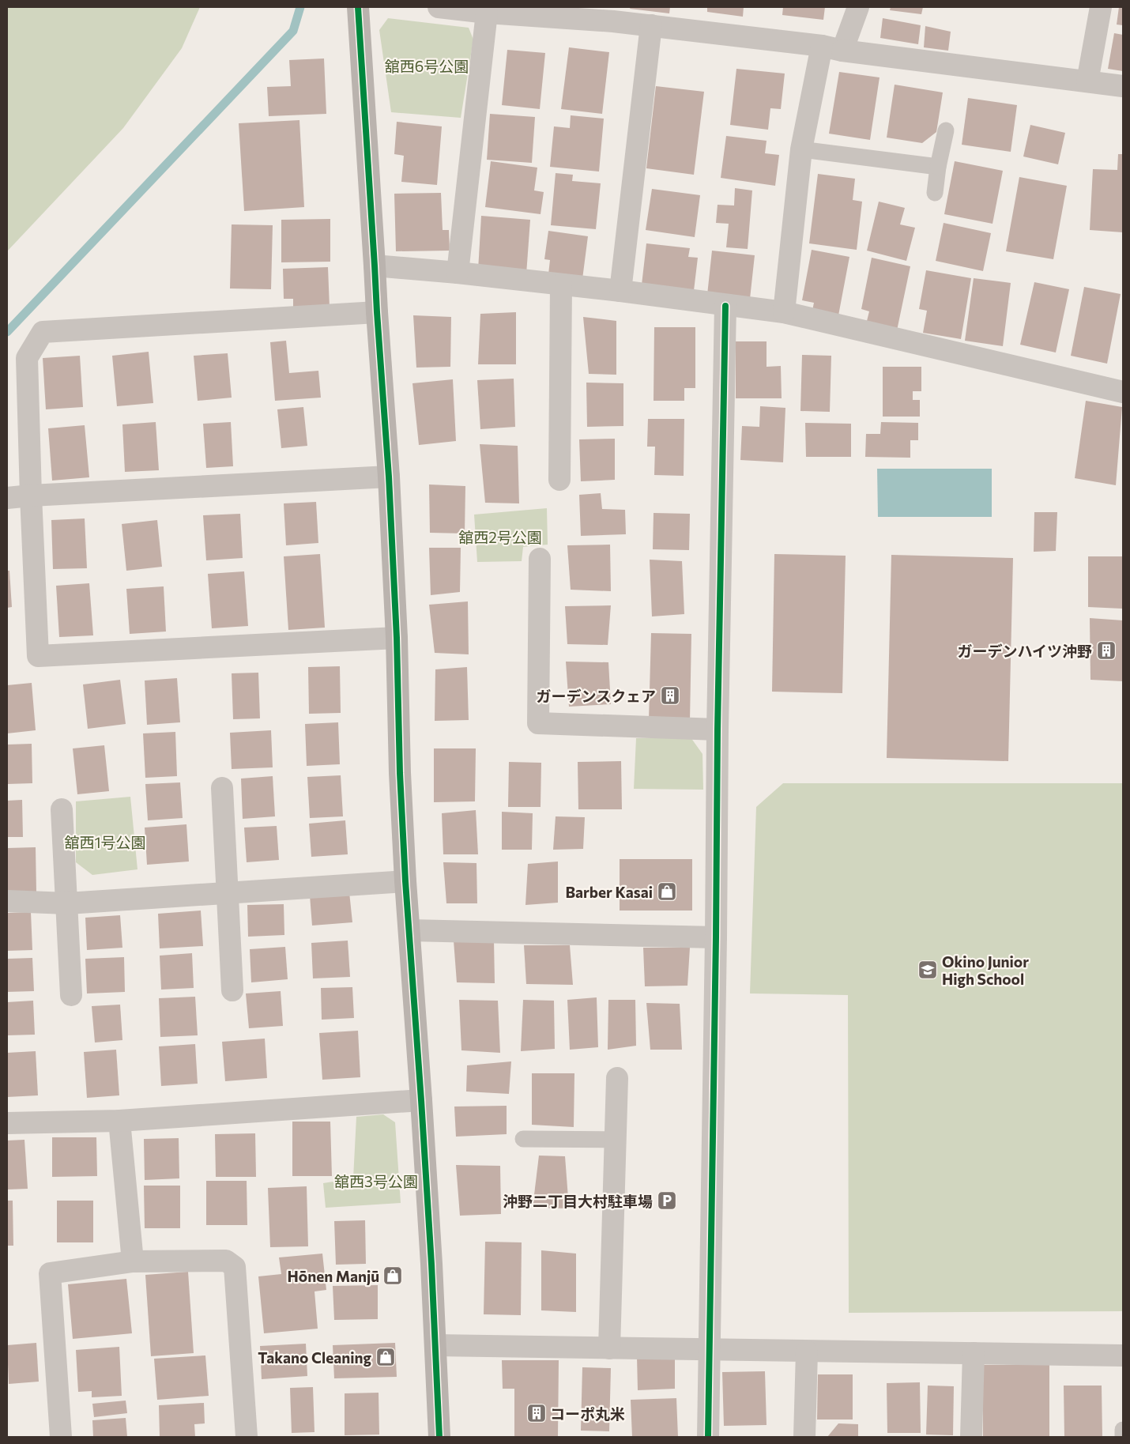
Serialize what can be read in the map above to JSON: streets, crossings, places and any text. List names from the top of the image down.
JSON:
{
  "parks": [
    "舘西6号公園",
    "舘西2号公園",
    "舘西1号公園",
    "舘西3号公園"
  ],
  "places": {
    "building": ["ガーデンハイツ沖野", "ガーデンスクェア", "コーポ丸米"],
    "shop": ["Barber Kasai", "Hōnen Manjū", "Takano Cleaning"],
    "school or university": ["Okino Junior High School"],
    "parking": ["沖野二丁目大村駐車場"]
  }
}
